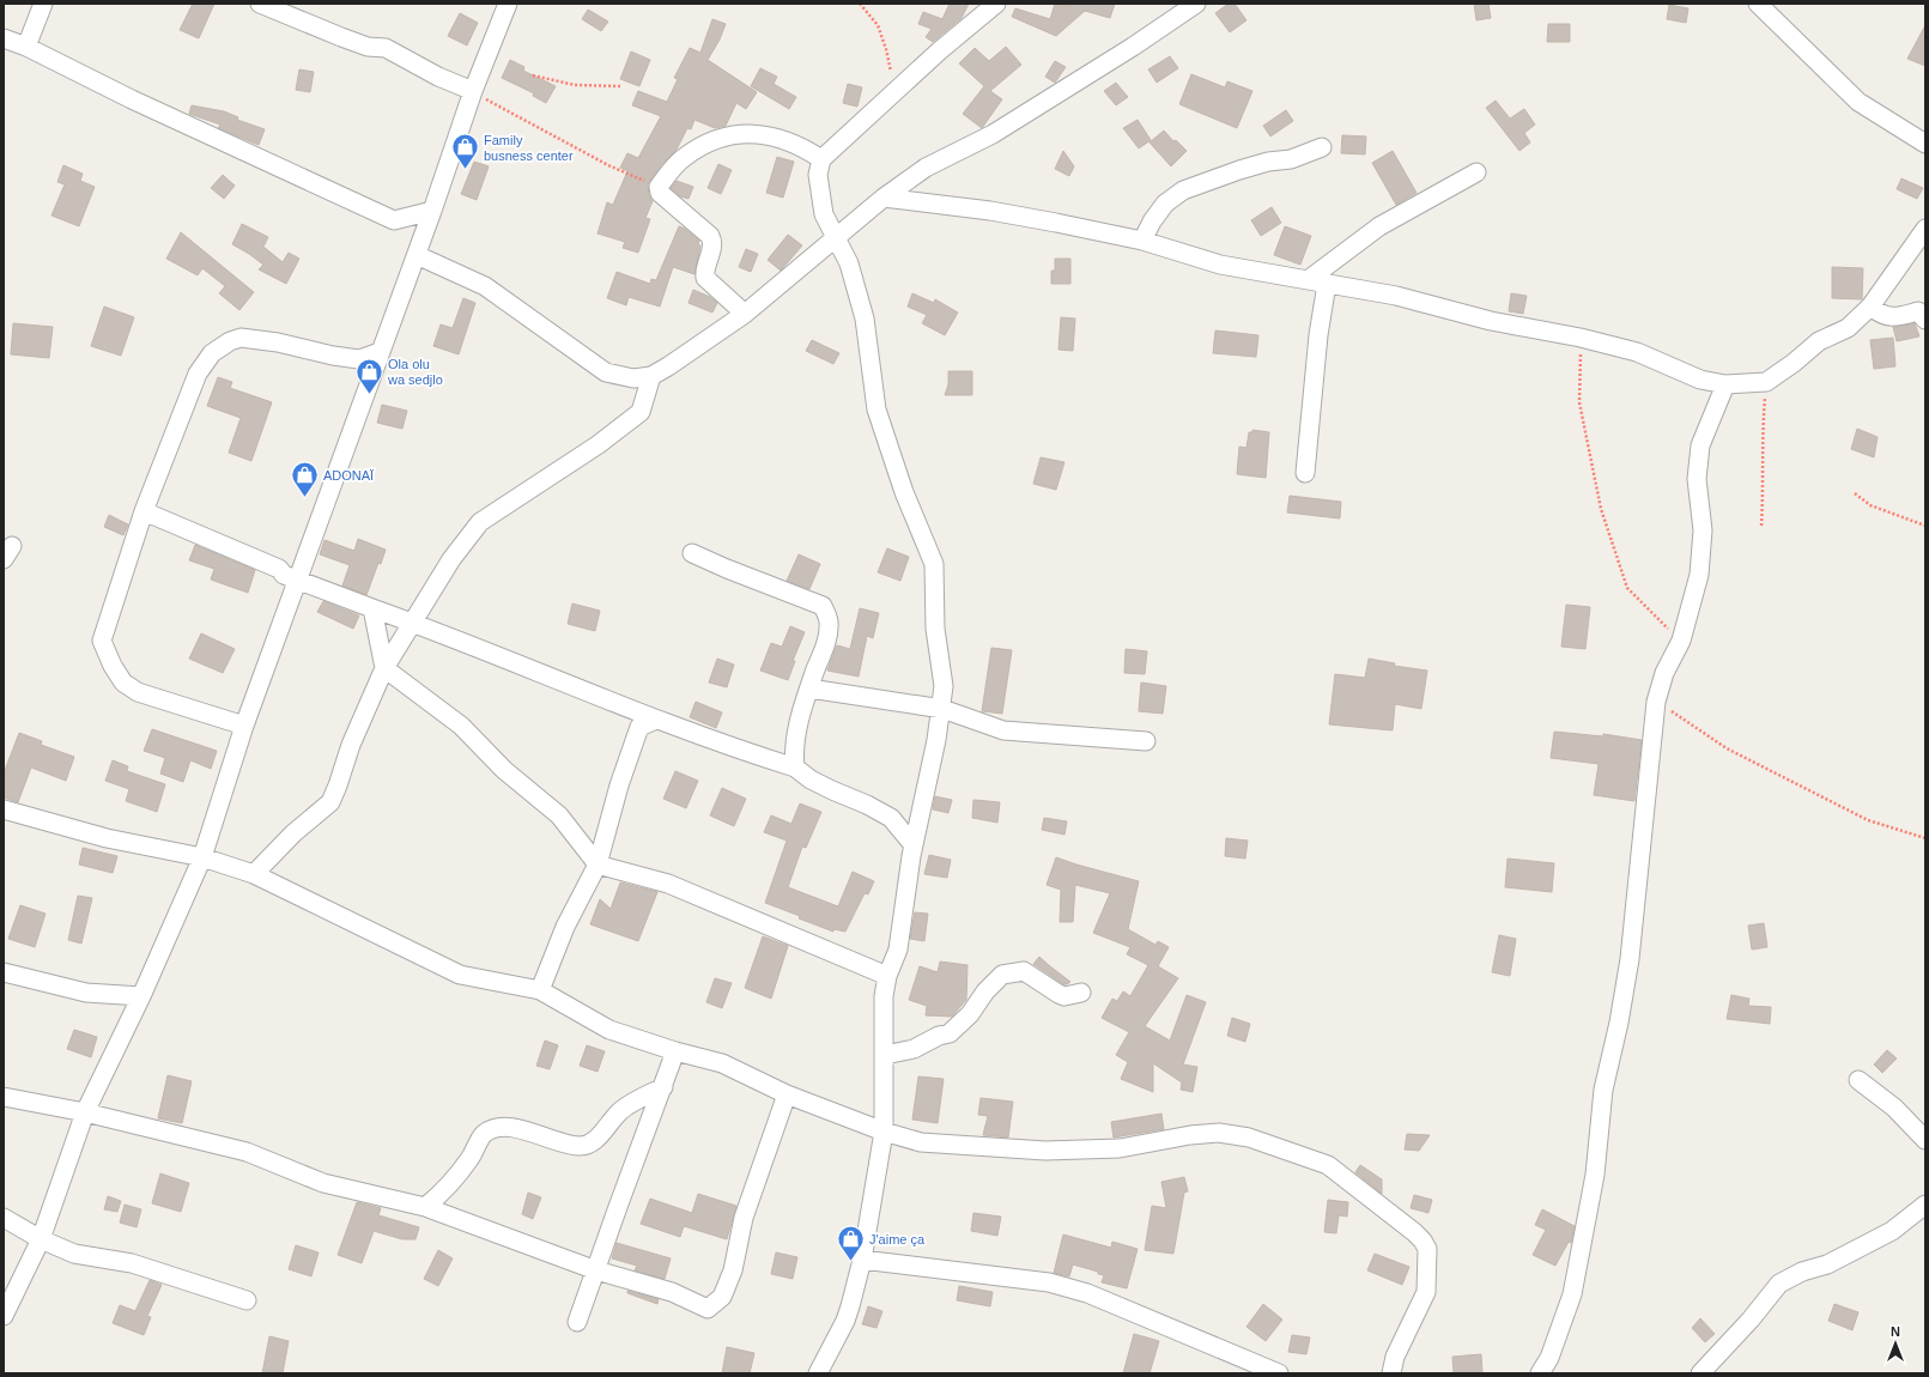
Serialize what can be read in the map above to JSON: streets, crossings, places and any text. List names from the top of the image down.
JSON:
{
  "places": {
    "shop": [
      "Family busness center",
      "Ola olu wa sedjlo",
      "ADONAÏ",
      "J'aime ça"
    ]
  },
  "north": "top"
}
